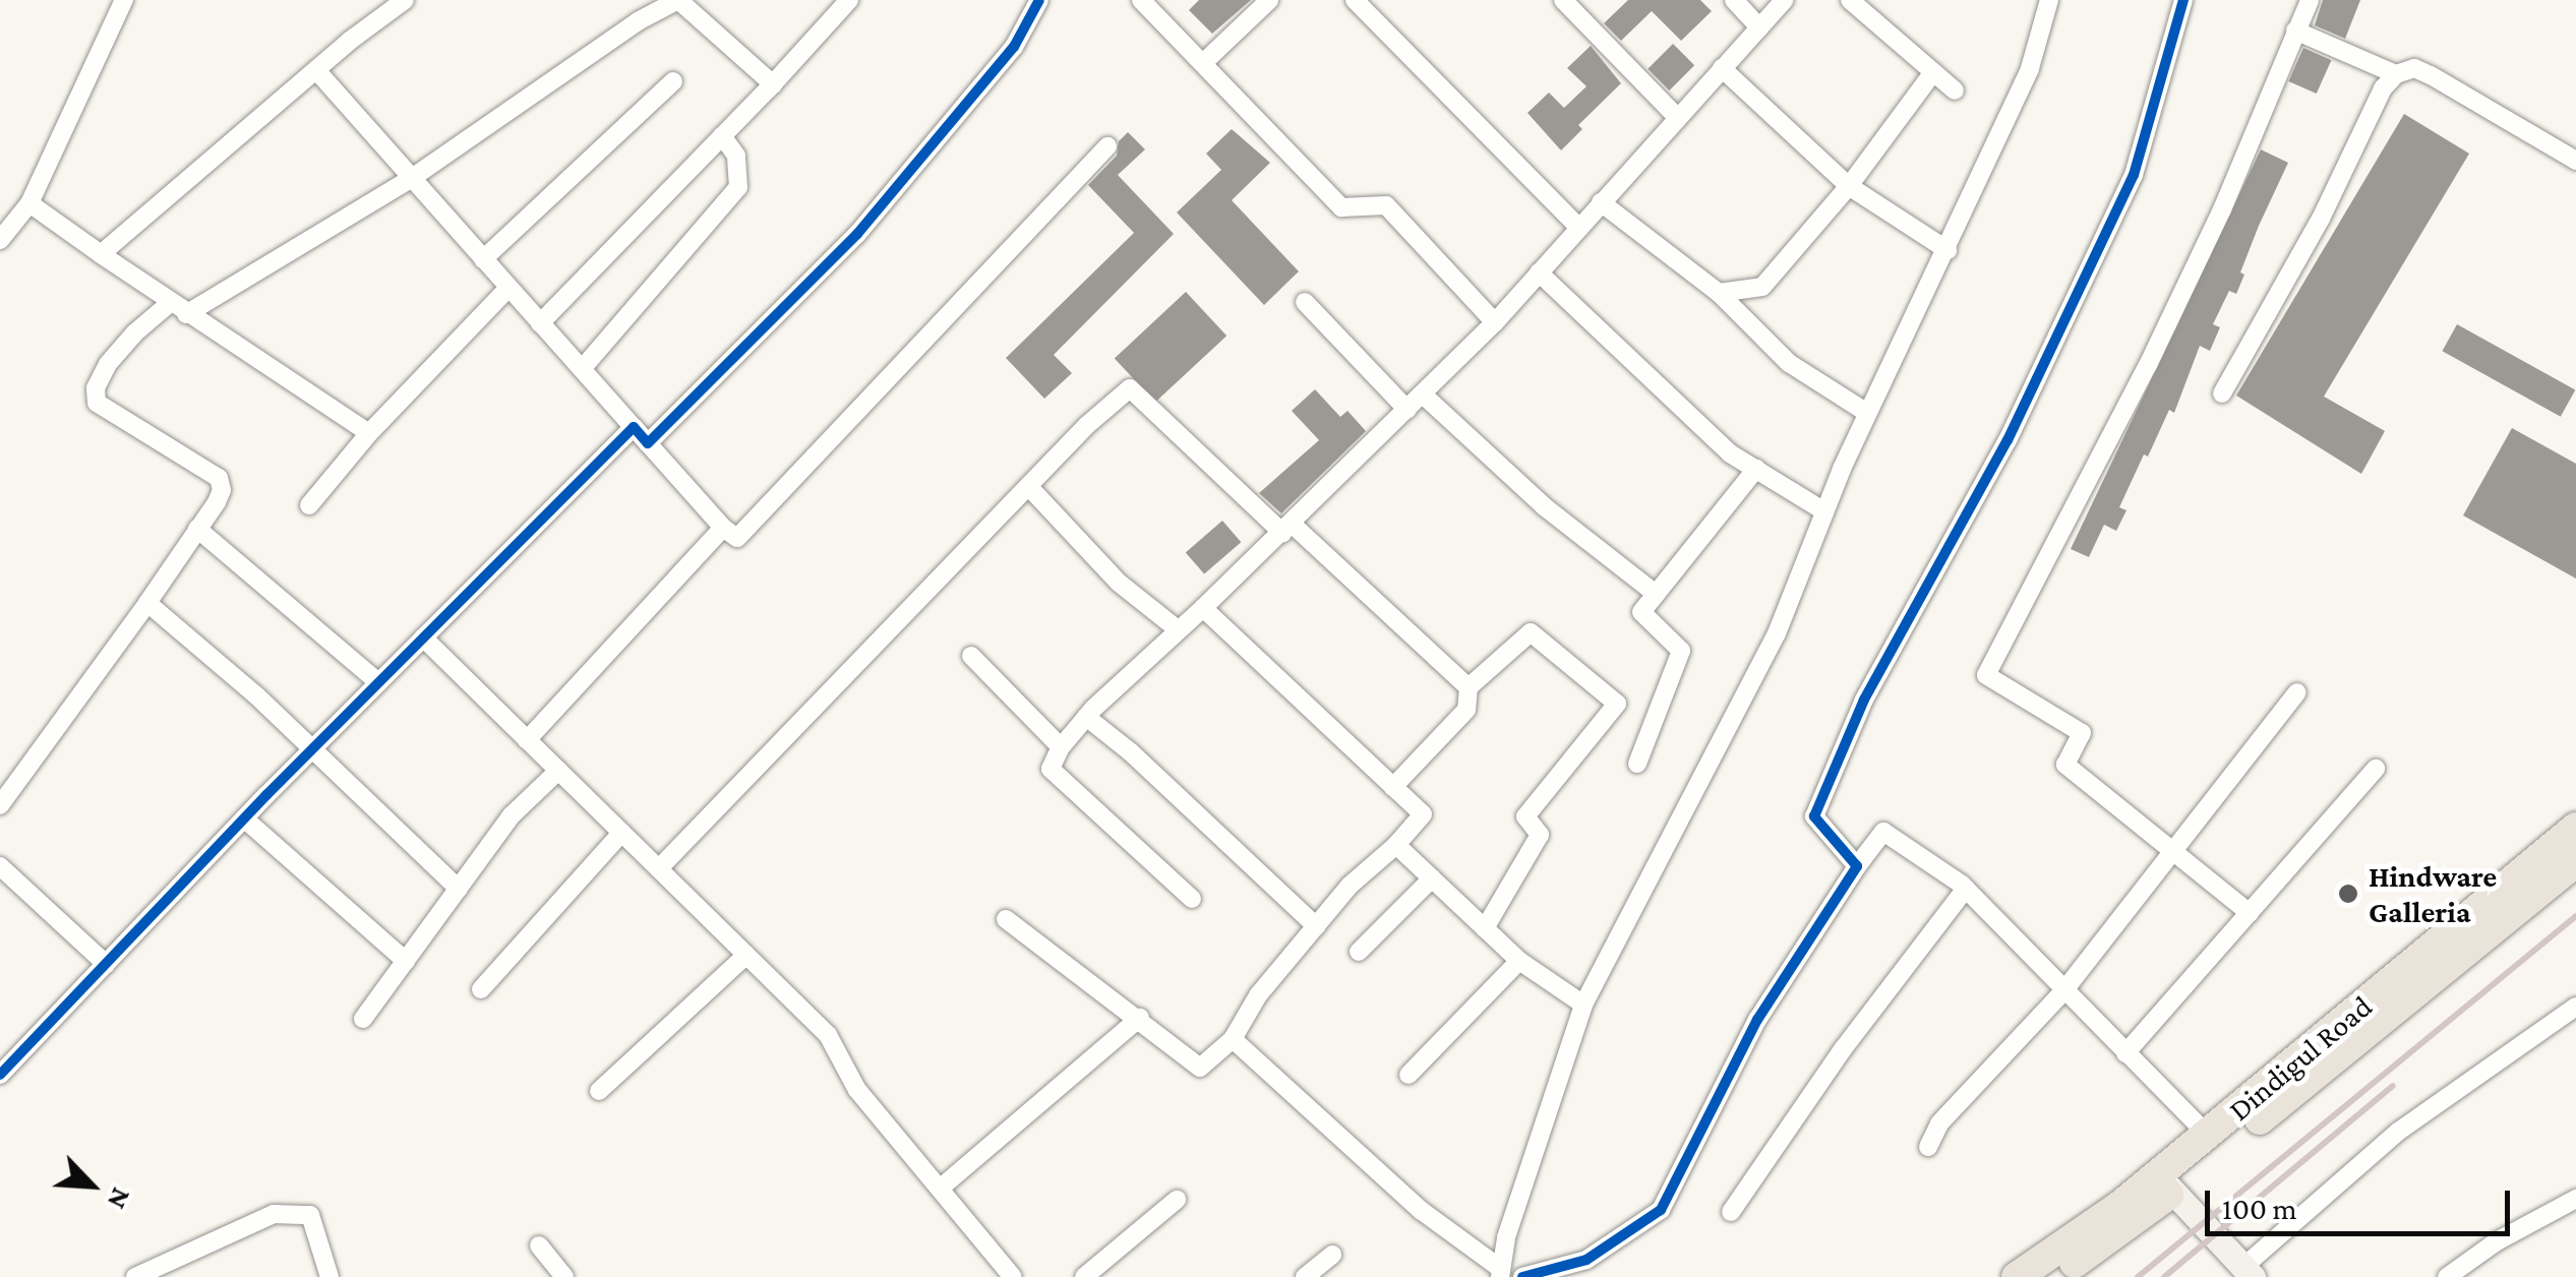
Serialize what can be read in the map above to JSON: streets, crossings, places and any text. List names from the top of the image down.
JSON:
{
  "streets": {
    "main road": ["Dindigul Road"]
  },
  "places": ["Hindware Galleria"],
  "scale_bar": "100 m",
  "north": "bottom right"
}
